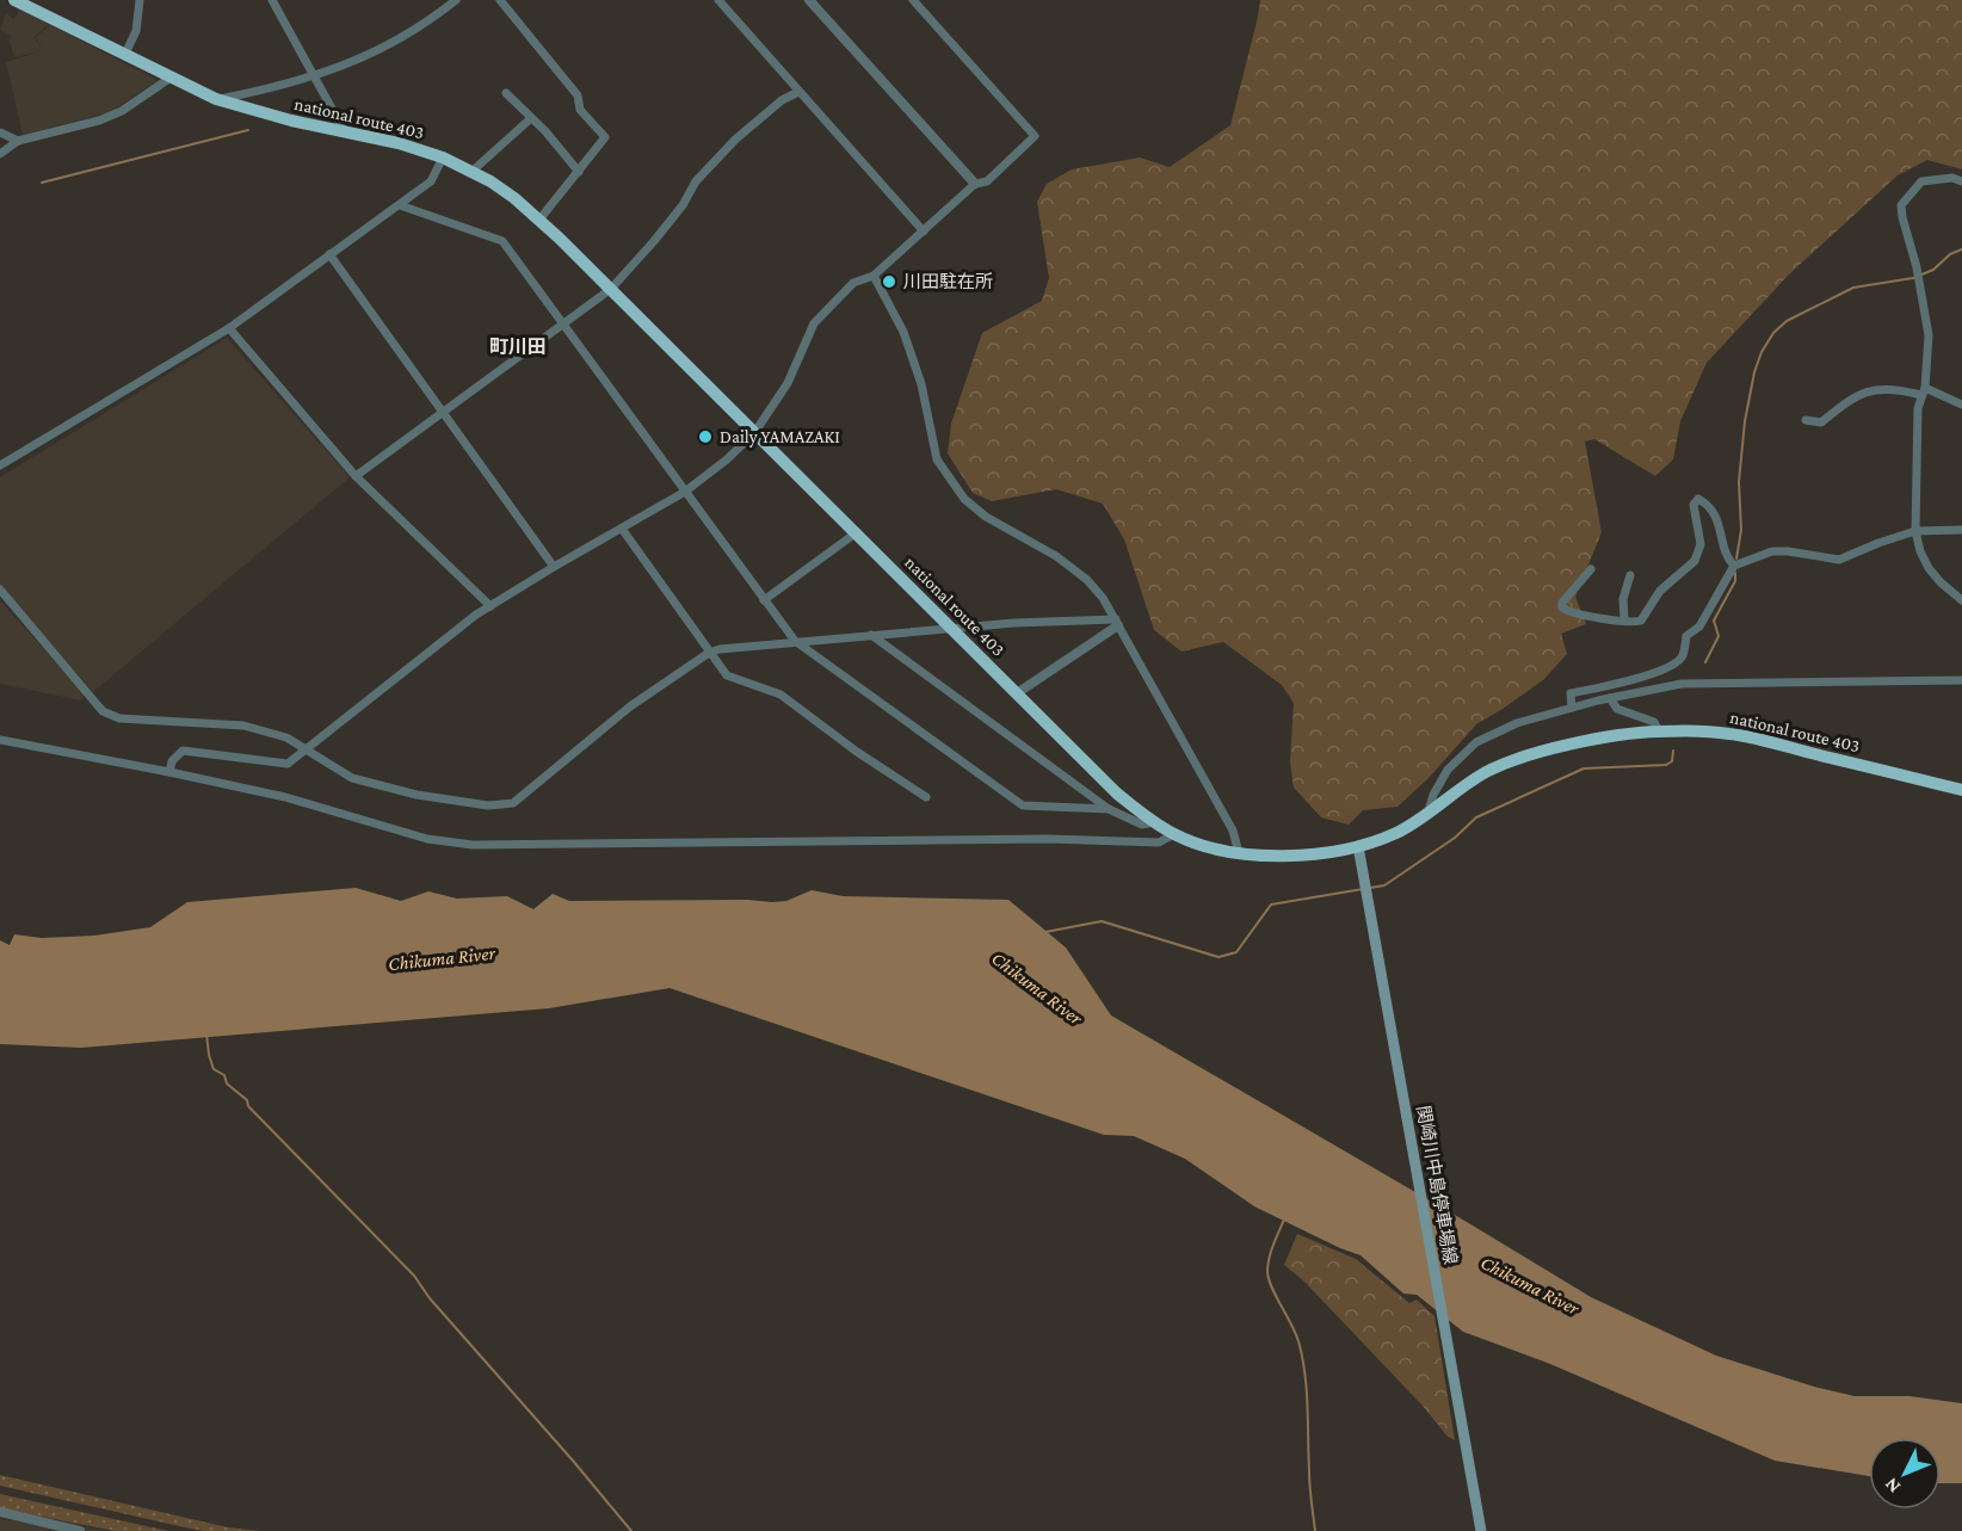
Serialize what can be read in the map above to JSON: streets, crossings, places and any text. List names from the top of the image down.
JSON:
{
  "streets": {
    "highway": ["national route 403"],
    "main road": ["関崎川中島停車場線"]
  },
  "crossings": [
    ["national route 403", "関崎川中島停車場線"]
  ],
  "districts": ["町川田"],
  "water": ["Chikuma River"],
  "places": ["川田駐在所", "Daily YAMAZAKI"],
  "north": "bottom left"
}
